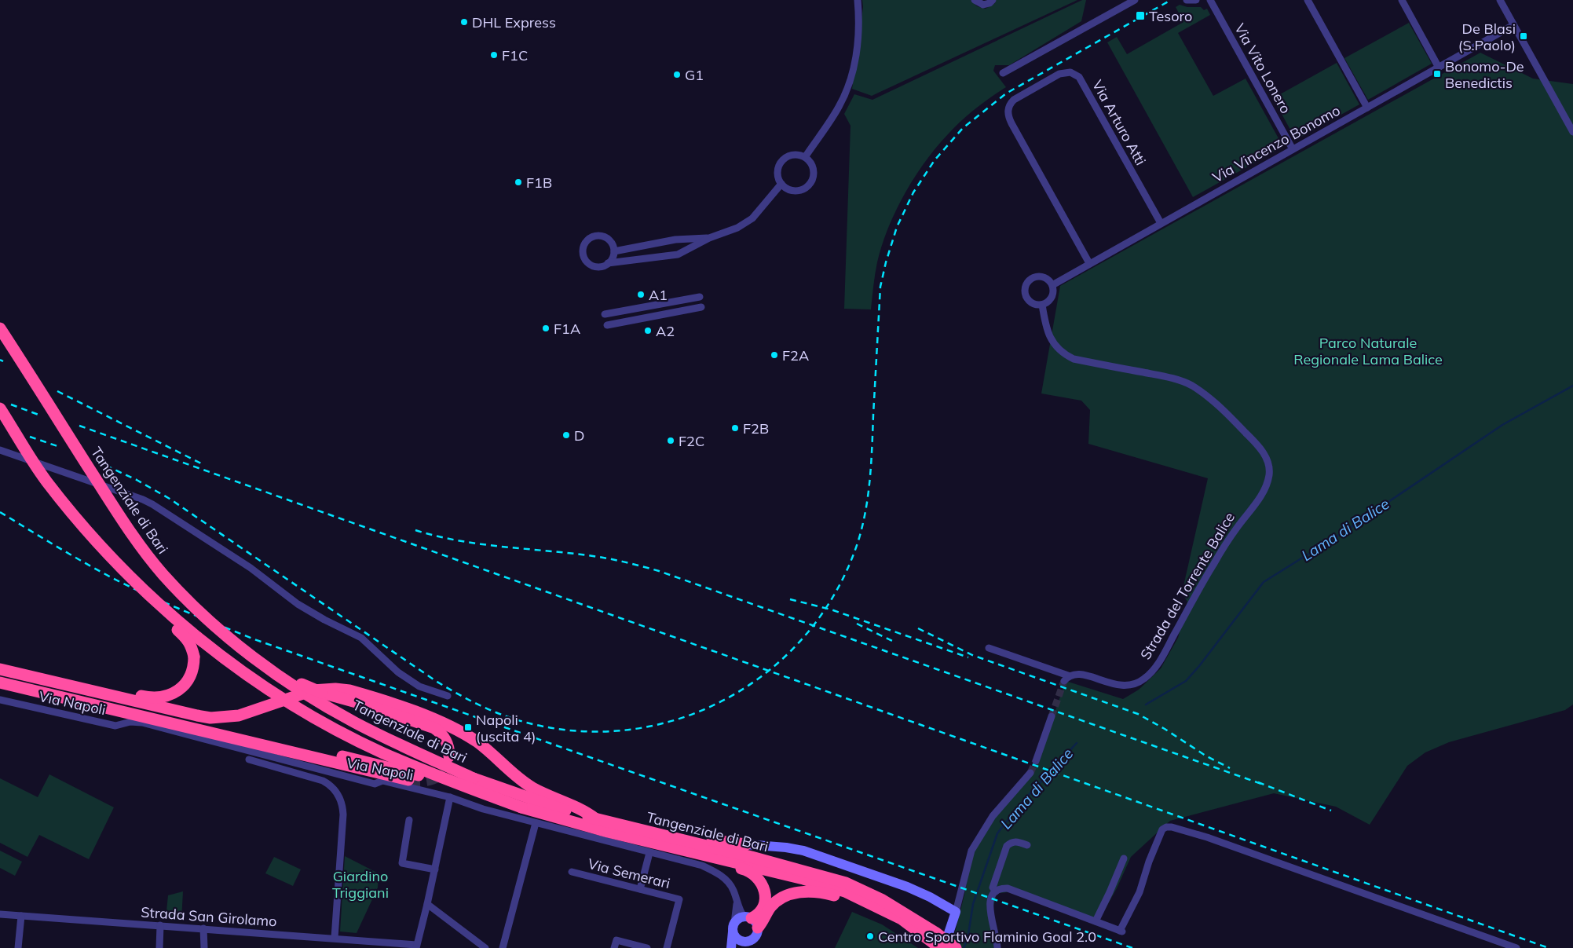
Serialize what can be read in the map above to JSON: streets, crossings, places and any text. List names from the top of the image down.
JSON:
{
  "streets": {
    "highway": ["Tangenziale di Bari"],
    "street": [
      "Via Vito Lonero",
      "Via Arturo Atti",
      "Via Vincenzo Bonomo",
      "Strada del Torrente Balice",
      "Via Napoli",
      "Via Semerari",
      "Strada San Girolamo"
    ]
  },
  "crossings": [
    ["Via Vito Lonero", "Via Vincenzo Bonomo"],
    ["Via Arturo Atti", "Via Vincenzo Bonomo"],
    ["Via Vincenzo Bonomo", "Strada del Torrente Balice"],
    ["Tangenziale di Bari", "Via Napoli"]
  ],
  "water": ["Lama di Balice"],
  "parks": ["Parco Naturale Regionale Lama Balice", "Giardino Triggiani"],
  "places": {
    "transit": [
      "Tesoro",
      "De Blasi (S.Paolo)",
      "Bonomo-De Benedictis",
      "Napoli (uscita 4)"
    ],
    "other": [
      "DHL Express",
      "F1C",
      "G1",
      "F1B",
      "A1",
      "F1A",
      "A2",
      "F2A",
      "F2B",
      "D",
      "F2C",
      "Centro Sportivo Flaminio Goal 2.0"
    ]
  }
}
